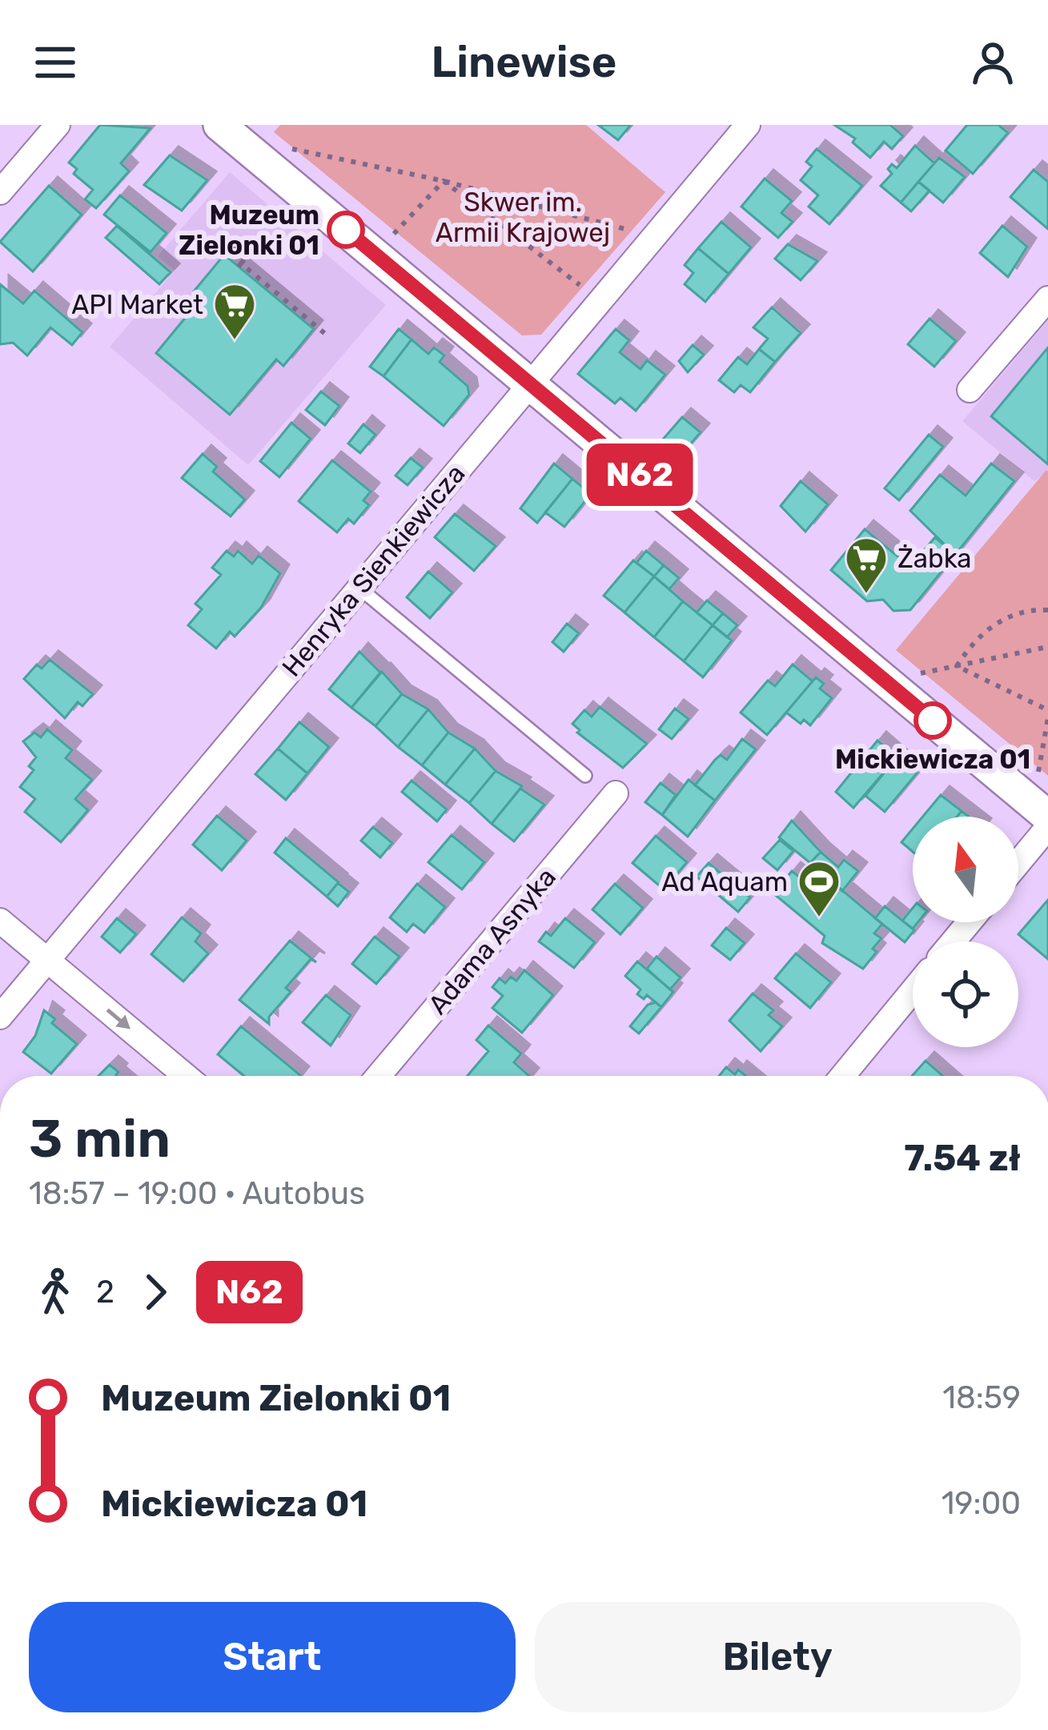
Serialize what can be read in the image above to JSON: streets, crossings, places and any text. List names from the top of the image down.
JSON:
{
  "streets": {
    "street": ["Henryka Sienkiewicza", "Adama Asnyka"]
  },
  "parks": ["Skwer im. Armii Krajowej"],
  "places": {
    "other": ["Muzeum Zielonki 01", "Mickiewicza 01"],
    "supermarket": ["API Market", "Żabka"],
    "sports": ["Ad Aquam"]
  },
  "lines": ["bus line N62"],
  "north": "top",
  "page": {
    "header": "Linewise",
    "on_map": "N62",
    "heading": ["3 min", "18:57 – 19:00 · Autobus", "7.54 zł"],
    "legs": ["2", "N62"],
    "list": [
      {
        "name": "Muzeum Zielonki 01",
        "value": "18:59"
      },
      {
        "name": "Mickiewicza 01",
        "value": "19:00"
      }
    ],
    "buttons": ["Start", "Bilety"]
  }
}
